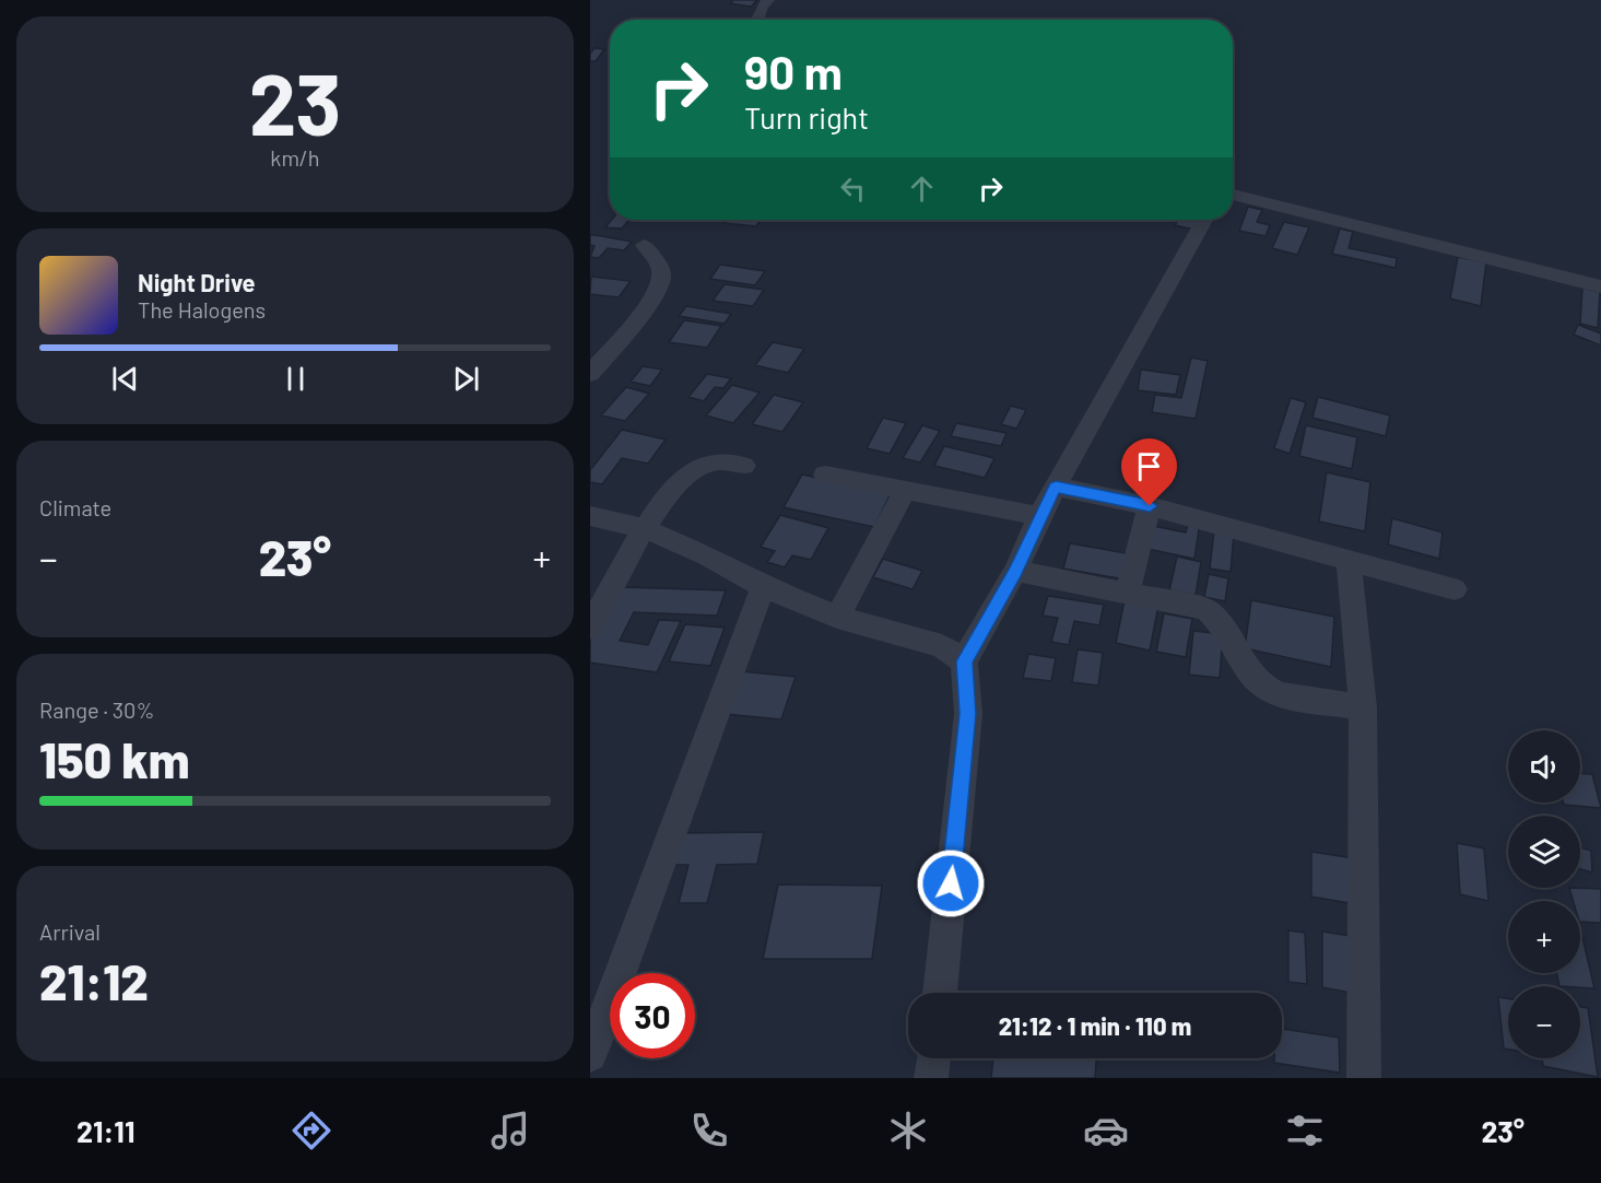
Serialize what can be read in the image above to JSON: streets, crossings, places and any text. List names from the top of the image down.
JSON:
{
  "page": {
    "tile": [
      ["23", "km/h"],
      "Climate",
      ["Range · 30%", "150 km"],
      ["Arrival", "21:12"]
    ],
    "turn": ["90 m", "Turn right"],
    "song": ["Night Drive", "The Halogens"],
    "heat": ["−", "23°", "+"],
    "map_buttons": ["+", "−"],
    "limit": "30",
    "trip": "21:12 · 1 min · 110 m",
    "tabs": ["21:11", "23°"]
  }
}
